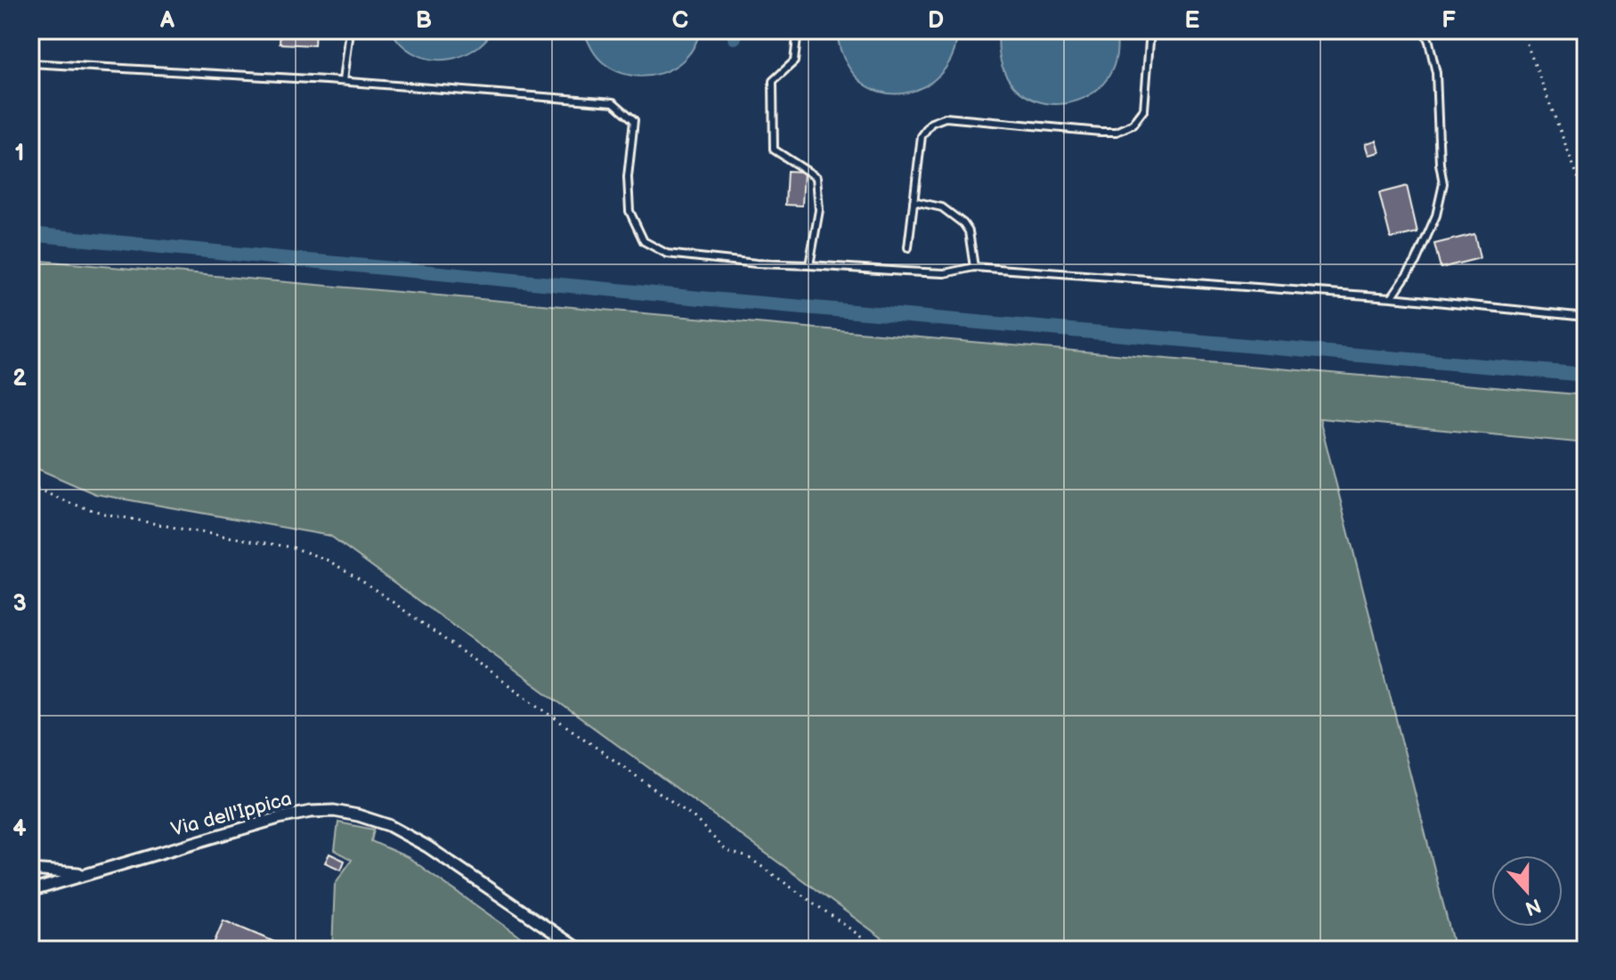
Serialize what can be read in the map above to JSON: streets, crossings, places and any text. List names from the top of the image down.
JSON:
{
  "streets": {
    "street": ["Via dell'Ippica"]
  },
  "north": "bottom",
  "grid": {
    "columns": [
      "A",
      "B",
      "C",
      "D",
      "E",
      "F"
    ],
    "rows": [
      "1",
      "2",
      "3",
      "4"
    ]
  }
}
